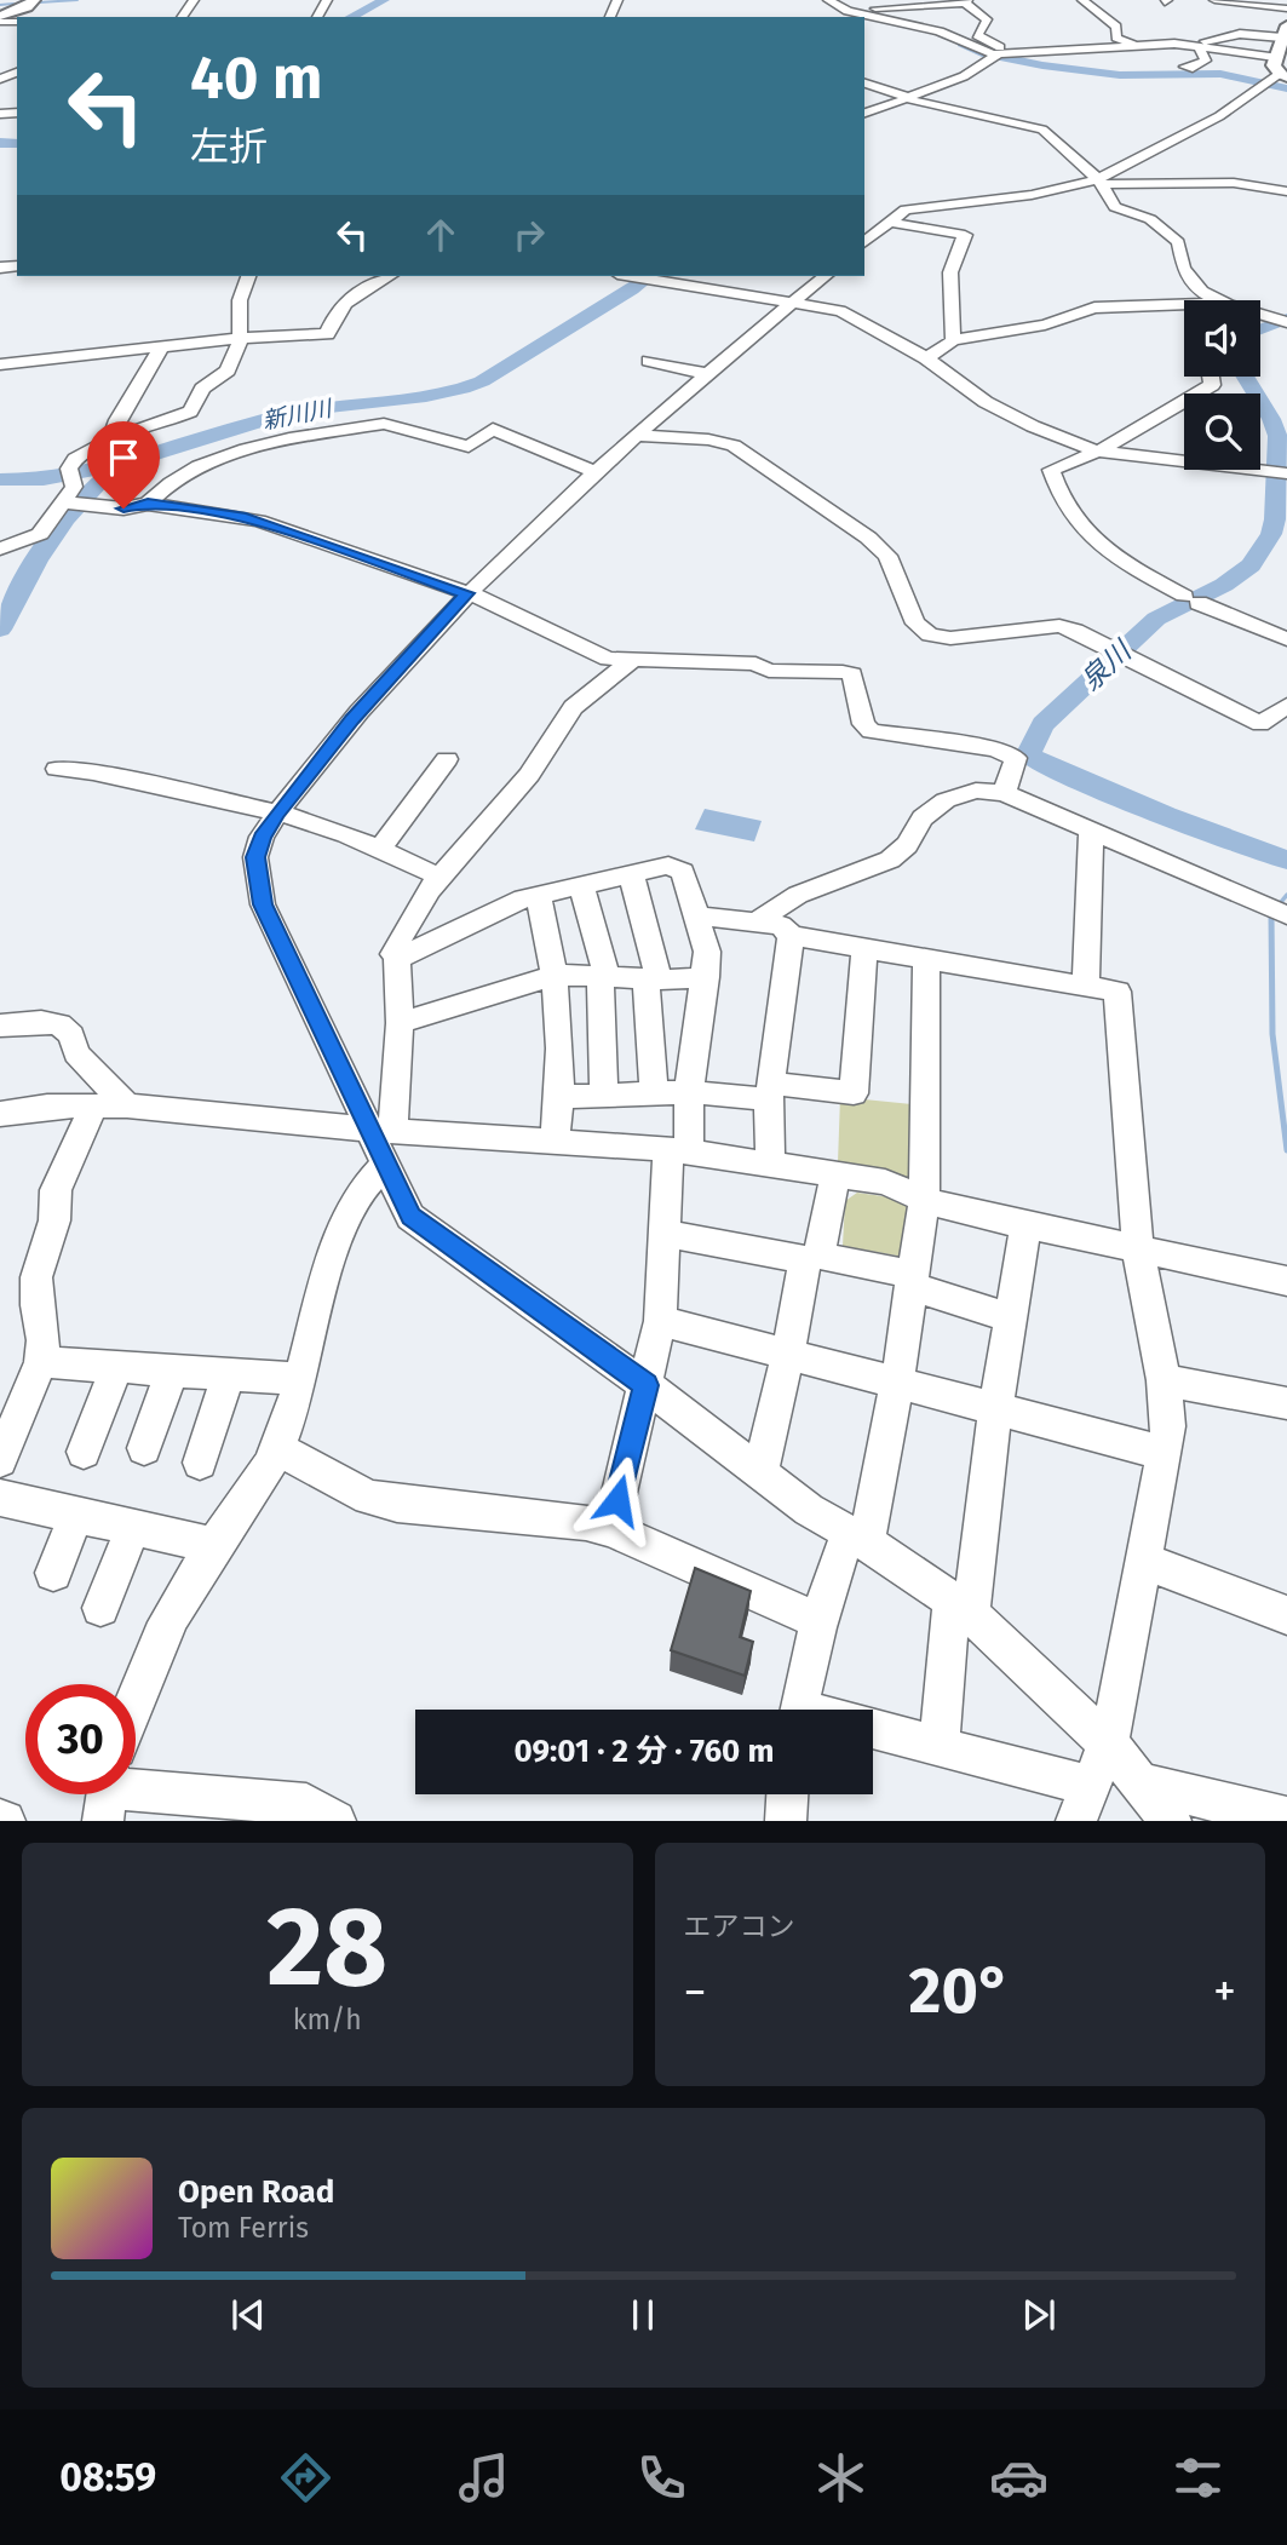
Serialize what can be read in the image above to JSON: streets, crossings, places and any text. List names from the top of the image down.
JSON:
{
  "water": ["新川川", "泉川"],
  "page": {
    "turn": ["40 m", "左折"],
    "limit": "30",
    "trip": "09:01 · 2 分 · 760 m",
    "tile": [
      ["28", "km/h"],
      "エアコン"
    ],
    "heat": ["−", "20°", "+"],
    "song": ["Open Road", "Tom Ferris"],
    "tabs": "08:59"
  }
}
